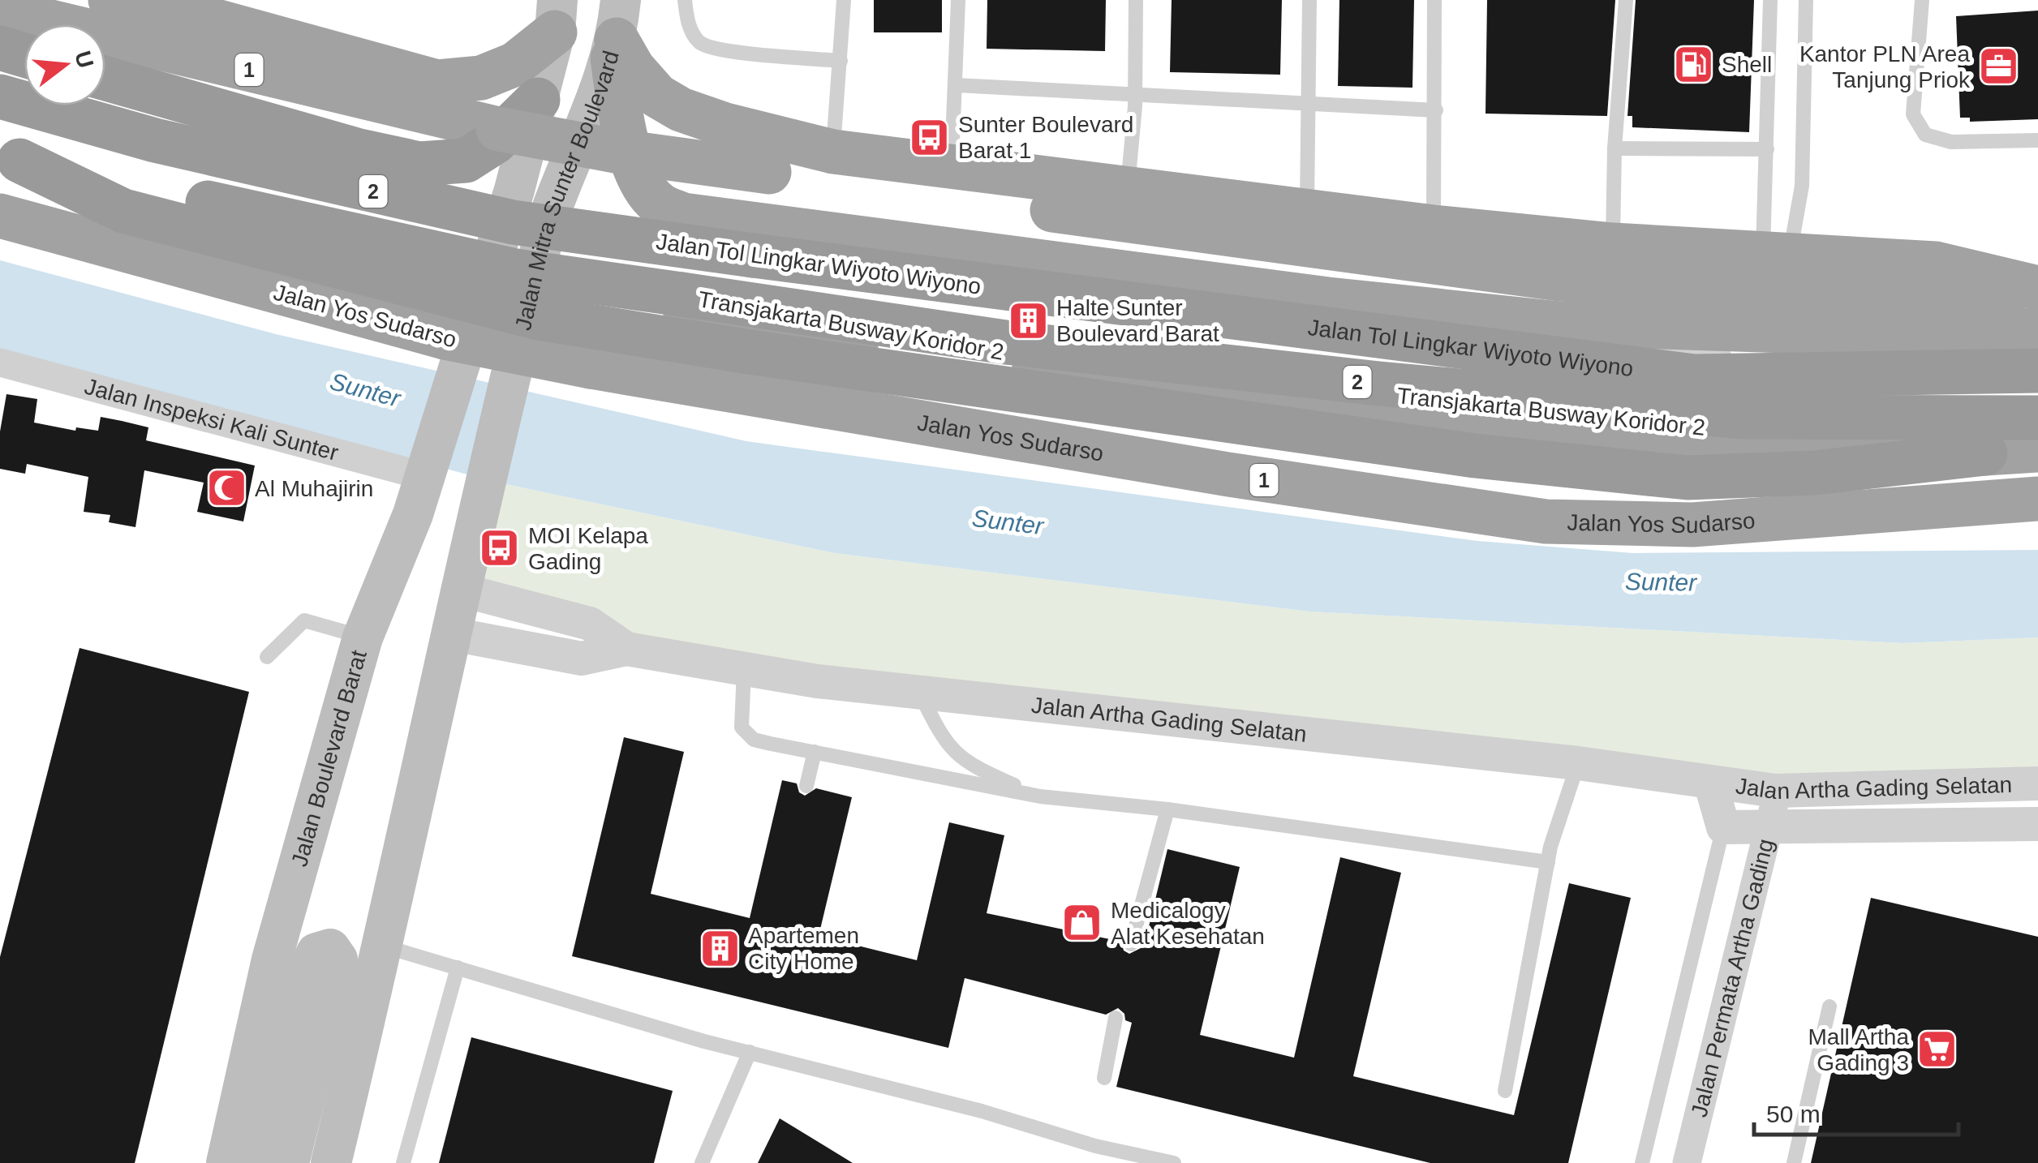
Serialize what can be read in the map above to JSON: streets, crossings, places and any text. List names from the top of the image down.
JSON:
{
  "streets": {
    "highway": [
      "1",
      "2",
      "Jalan Tol Lingkar Wiyoto Wiyono",
      "Jalan Yos Sudarso"
    ],
    "main road": ["Jalan Mitra Sunter Boulevard", "Jalan Boulevard Barat"],
    "street": ["Jalan Inspeksi Kali Sunter", "Jalan Artha Gading Selatan", "Jalan Permata Artha Gading"]
  },
  "crossings": [
    ["Jalan Mitra Sunter Boulevard", "Jalan Artha Gading Selatan"],
    ["Jalan Inspeksi Kali Sunter", "Jalan Boulevard Barat"],
    ["Jalan Artha Gading Selatan", "Jalan Permata Artha Gading"]
  ],
  "water": ["Sunter"],
  "places": {
    "fuel station": ["Shell"],
    "office": ["Kantor PLN Area Tanjung Priok"],
    "bus stop": ["Sunter Boulevard Barat 1", "MOI Kelapa Gading"],
    "building": ["Halte Sunter Boulevard Barat", "Apartemen City Home"],
    "mosque": ["Al Muhajirin"],
    "shop": ["Medicalogy Alat Kesehatan"],
    "supermarket": ["Mall Artha Gading 3"]
  },
  "scale_bar": "50 m",
  "north": "right"
}
